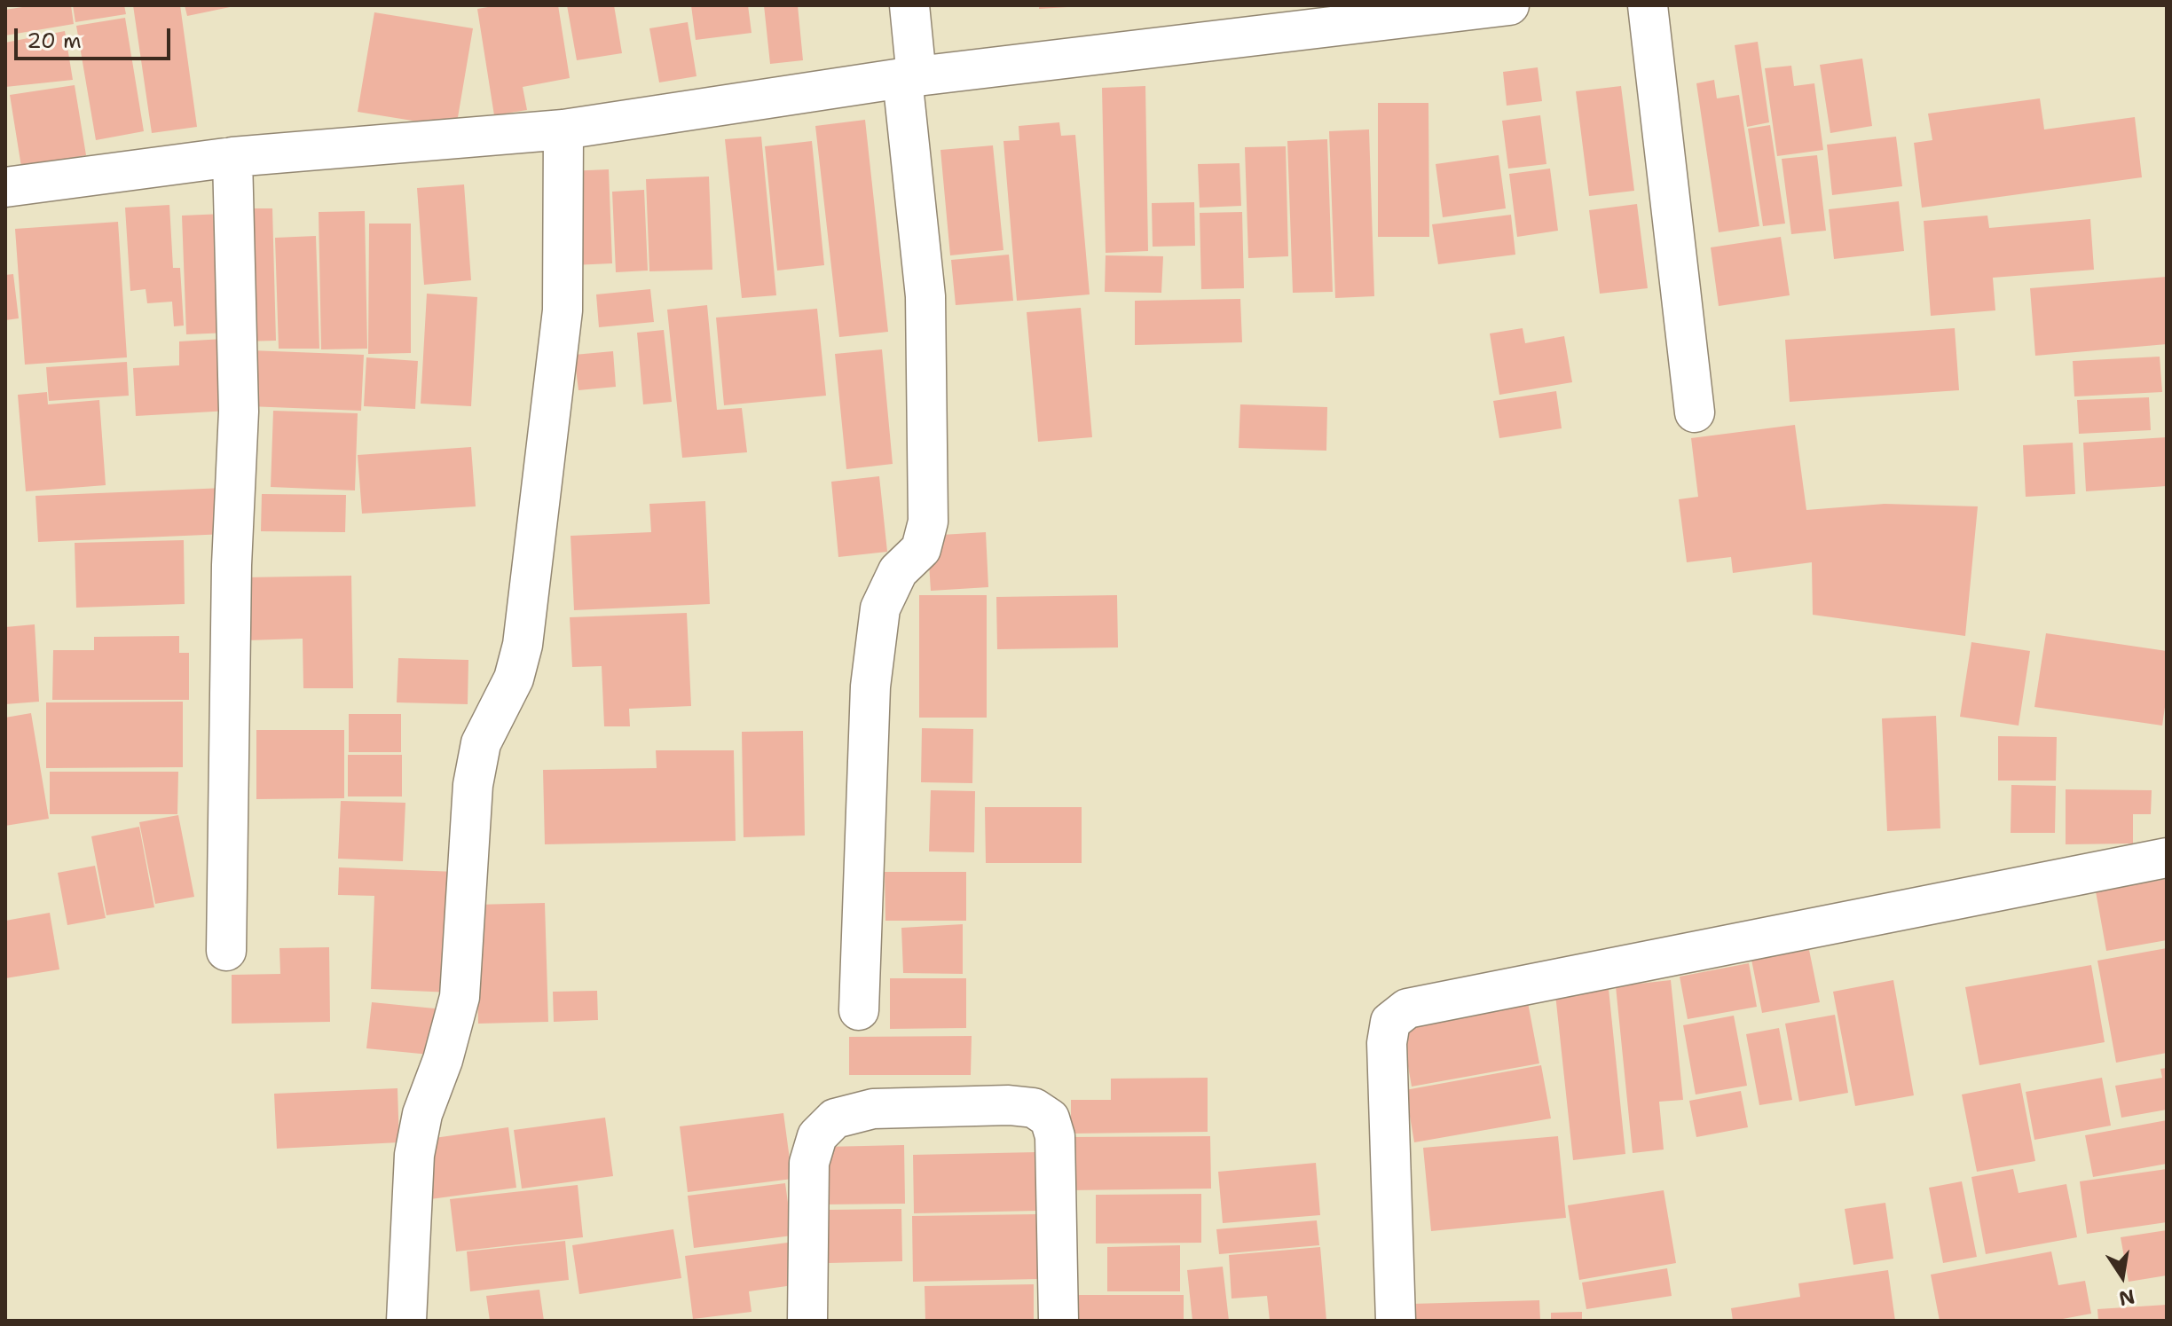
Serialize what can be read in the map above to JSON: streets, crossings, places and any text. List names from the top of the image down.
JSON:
{
  "scale_bar": "20 m",
  "north": "bottom"
}
